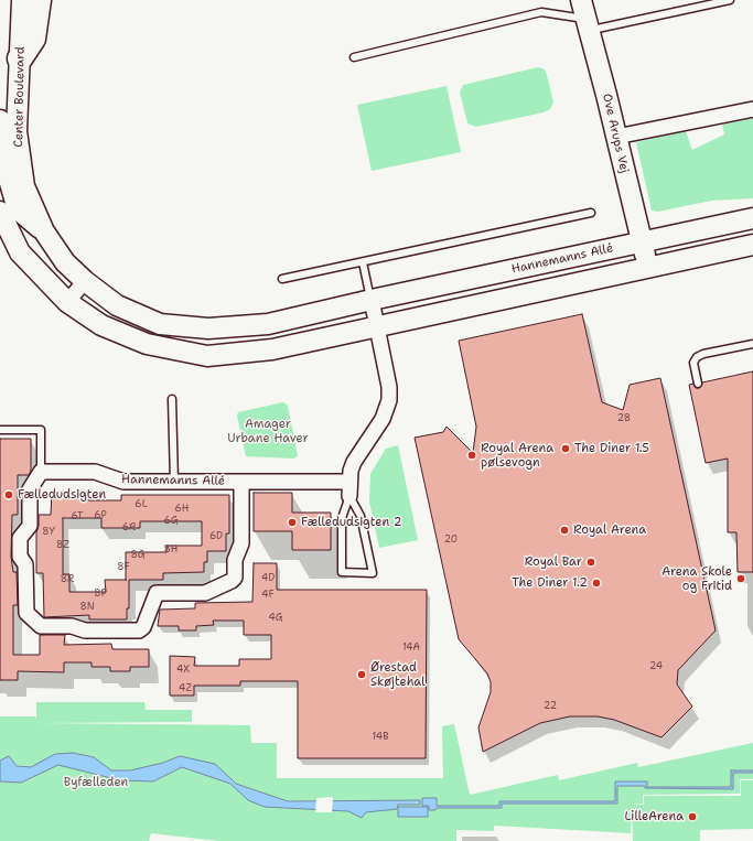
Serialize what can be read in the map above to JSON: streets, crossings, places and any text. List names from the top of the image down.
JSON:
{
  "streets": {
    "street": ["Center Boulevard", "Ove Arups Vej", "Hannemanns Allé"]
  },
  "crossings": [
    ["Center Boulevard", "Hannemanns Allé"],
    ["Ove Arups Vej", "Hannemanns Allé"]
  ],
  "parks": ["Amager Urbane Haver", "Byfælleden"],
  "places": [
    "The Diner 1.5",
    "Royal Arena pølsevogn",
    "Fælledudsigten",
    "Fælledudsigten 2",
    "Royal Arena",
    "Royal Bar",
    "Arena Skole og Fritid",
    "The Diner 1.2",
    "Ørestad Skøjtehal",
    "LilleArena"
  ],
  "house_numbers": [
    "28",
    "6L",
    "6H",
    "6P",
    "6T",
    "6G",
    "6R",
    "8Y",
    "6D",
    "20",
    "8Z",
    "8H",
    "8G",
    "8F",
    "4D",
    "8R",
    "8P",
    "4F",
    "8N",
    "4G",
    "14A",
    "24",
    "4X",
    "4Z",
    "22",
    "14B"
  ]
}
